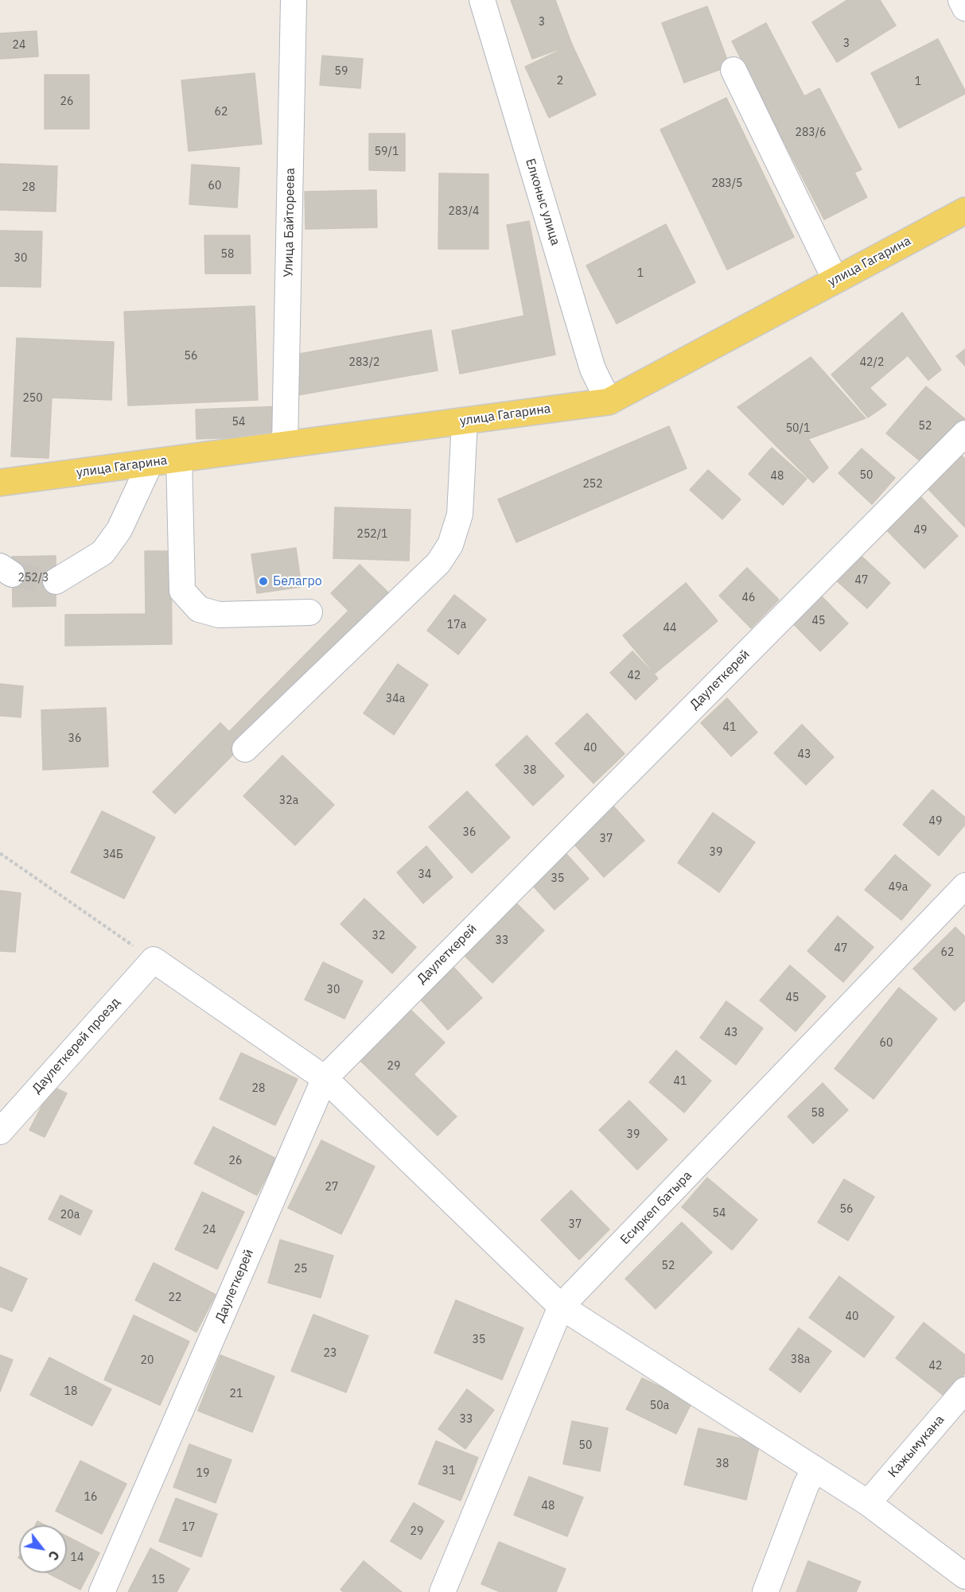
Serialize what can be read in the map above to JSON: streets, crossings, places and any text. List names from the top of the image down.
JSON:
{
  "streets": {
    "main road": ["улица Гагарина"],
    "street": [
      "Елконыс улица",
      "Улица Байтореева",
      "Даулеткерей",
      "Даулеткерей проезд",
      "Есиркеп батыра",
      "Кажымукана"
    ]
  },
  "crossings": [
    ["Елконыс улица", "улица Гагарина"],
    ["Улица Байтореева", "улица Гагарина"]
  ],
  "places": ["Белагро"],
  "house_numbers": [
    "3",
    "3",
    "24",
    "59",
    "2",
    "1",
    "26",
    "62",
    "283/6",
    "59/1",
    "283/5",
    "60",
    "28",
    "283/4",
    "58",
    "30",
    "1",
    "56",
    "283/2",
    "42/2",
    "250",
    "54",
    "52",
    "50/1",
    "50",
    "48",
    "252",
    "49",
    "252/1",
    "252/3",
    "47",
    "46",
    "45",
    "17а",
    "44",
    "42",
    "34а",
    "41",
    "36",
    "40",
    "43",
    "38",
    "32а",
    "49",
    "36",
    "37",
    "39",
    "34Б",
    "34",
    "35",
    "49а",
    "32",
    "33",
    "47",
    "62",
    "30",
    "45",
    "43",
    "60",
    "29",
    "41",
    "28",
    "58",
    "39",
    "26",
    "27",
    "56",
    "54",
    "20а",
    "37",
    "24",
    "52",
    "25",
    "22",
    "40",
    "35",
    "23",
    "38а",
    "20",
    "42",
    "18",
    "21",
    "50а",
    "33",
    "50",
    "38",
    "31",
    "19",
    "16",
    "48",
    "17",
    "29",
    "14",
    "15"
  ],
  "north": "bottom right"
}
